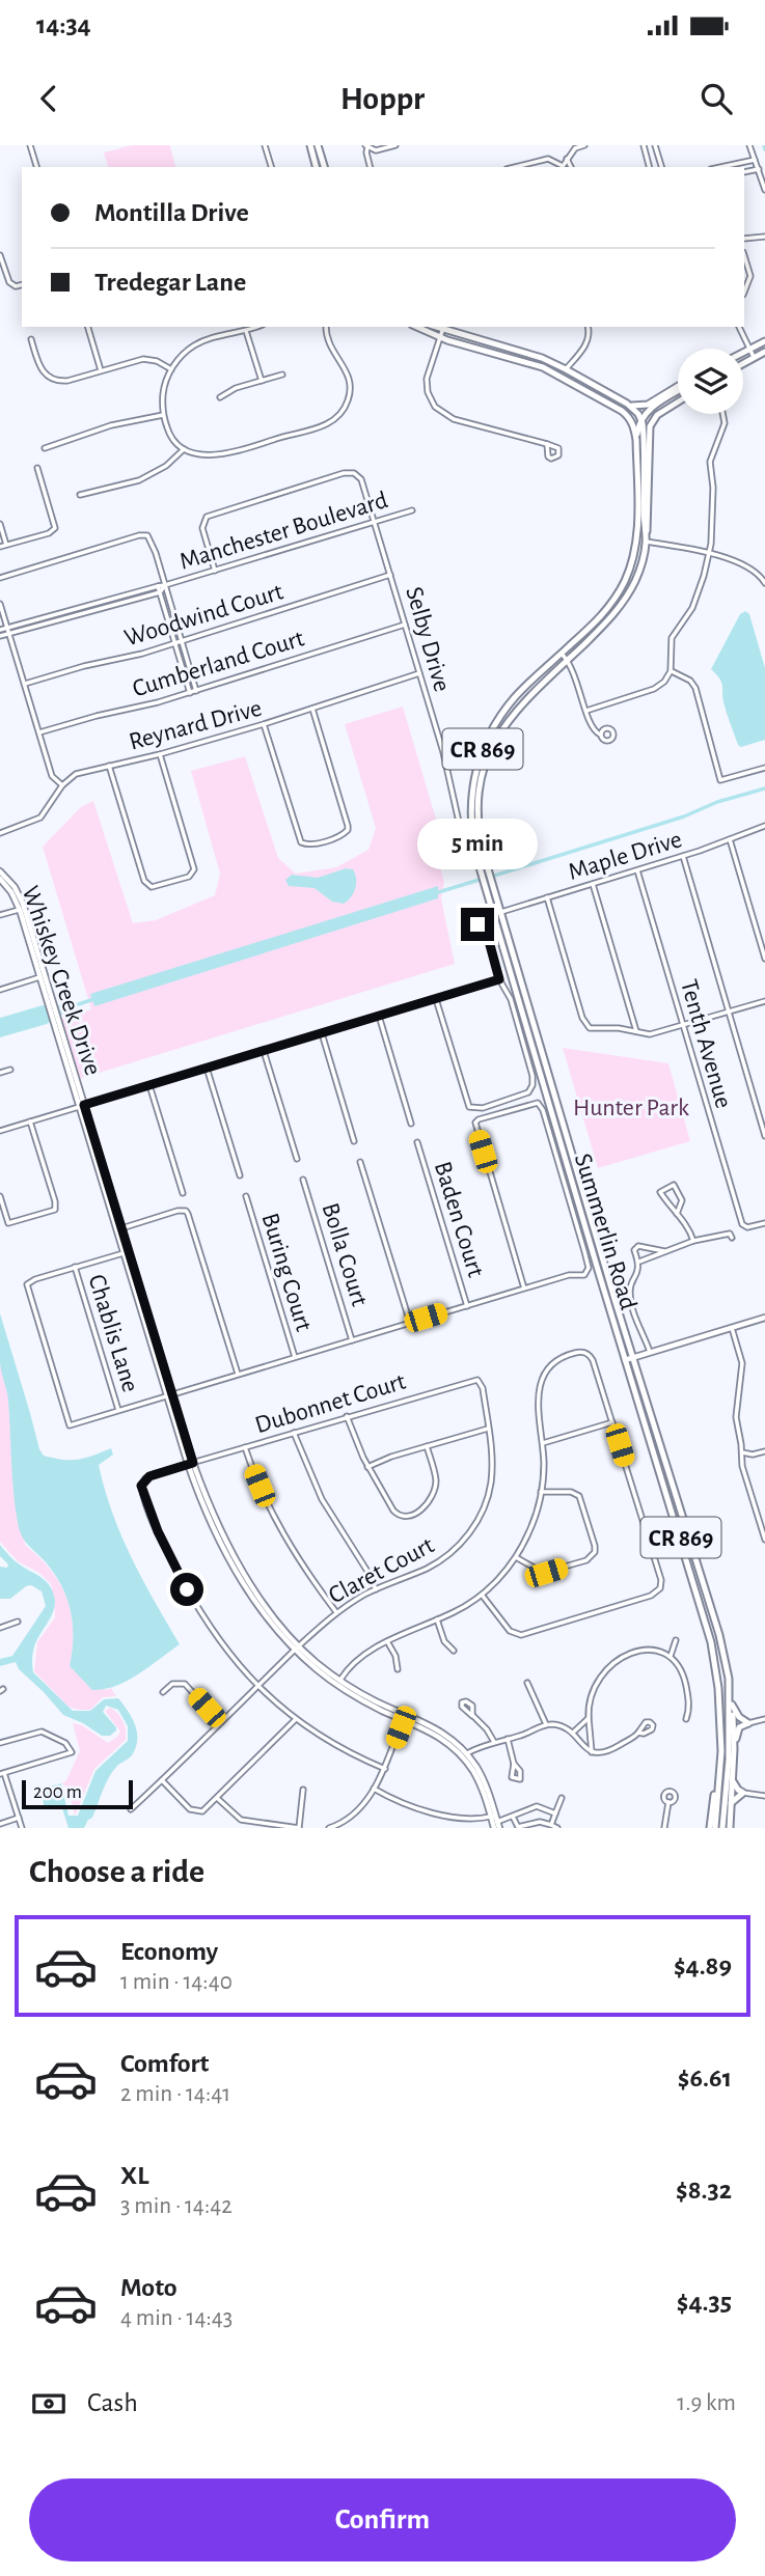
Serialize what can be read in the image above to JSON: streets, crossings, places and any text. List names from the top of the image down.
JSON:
{
  "streets": {
    "main road": ["CR 869", "Summerlin Road"],
    "street": [
      "Manchester Boulevard",
      "Woodwind Court",
      "Selby Drive",
      "Cumberland Court",
      "Reynard Drive",
      "Maple Drive",
      "Whiskey Creek Drive",
      "Tenth Avenue",
      "Baden Court",
      "Bolla Court",
      "Buring Court",
      "Chablis Lane",
      "Dubonnet Court",
      "Claret Court"
    ]
  },
  "crossings": [
    ["Manchester Boulevard", "Selby Drive"],
    ["Woodwind Court", "Selby Drive"],
    ["Selby Drive", "Cumberland Court"],
    ["Selby Drive", "Reynard Drive"],
    ["Maple Drive", "Tenth Avenue"],
    ["Maple Drive", "Summerlin Road"],
    ["Whiskey Creek Drive", "Dubonnet Court"],
    ["Whiskey Creek Drive", "Claret Court"],
    ["Dubonnet Court", "Claret Court"]
  ],
  "parks": ["Hunter Park"],
  "scale_bar": "200 m",
  "page": {
    "status": "14:34",
    "header": "Hoppr",
    "banner": ["Montilla Drive", "Tredegar Lane"],
    "bubble": "5 min",
    "scale": "200 m",
    "heading": "Choose a ride",
    "list": [
      {
        "name": "Economy",
        "note": "1 min · 14:40",
        "value": "$4.89"
      },
      {
        "name": "Comfort",
        "note": "2 min · 14:41",
        "value": "$6.61"
      },
      {
        "name": "XL",
        "note": "3 min · 14:42",
        "value": "$8.32"
      },
      {
        "name": "Moto",
        "note": "4 min · 14:43",
        "value": "$4.35"
      }
    ],
    "pay": ["Cash", "1.9 km"],
    "buttons": "Confirm"
  }
}
